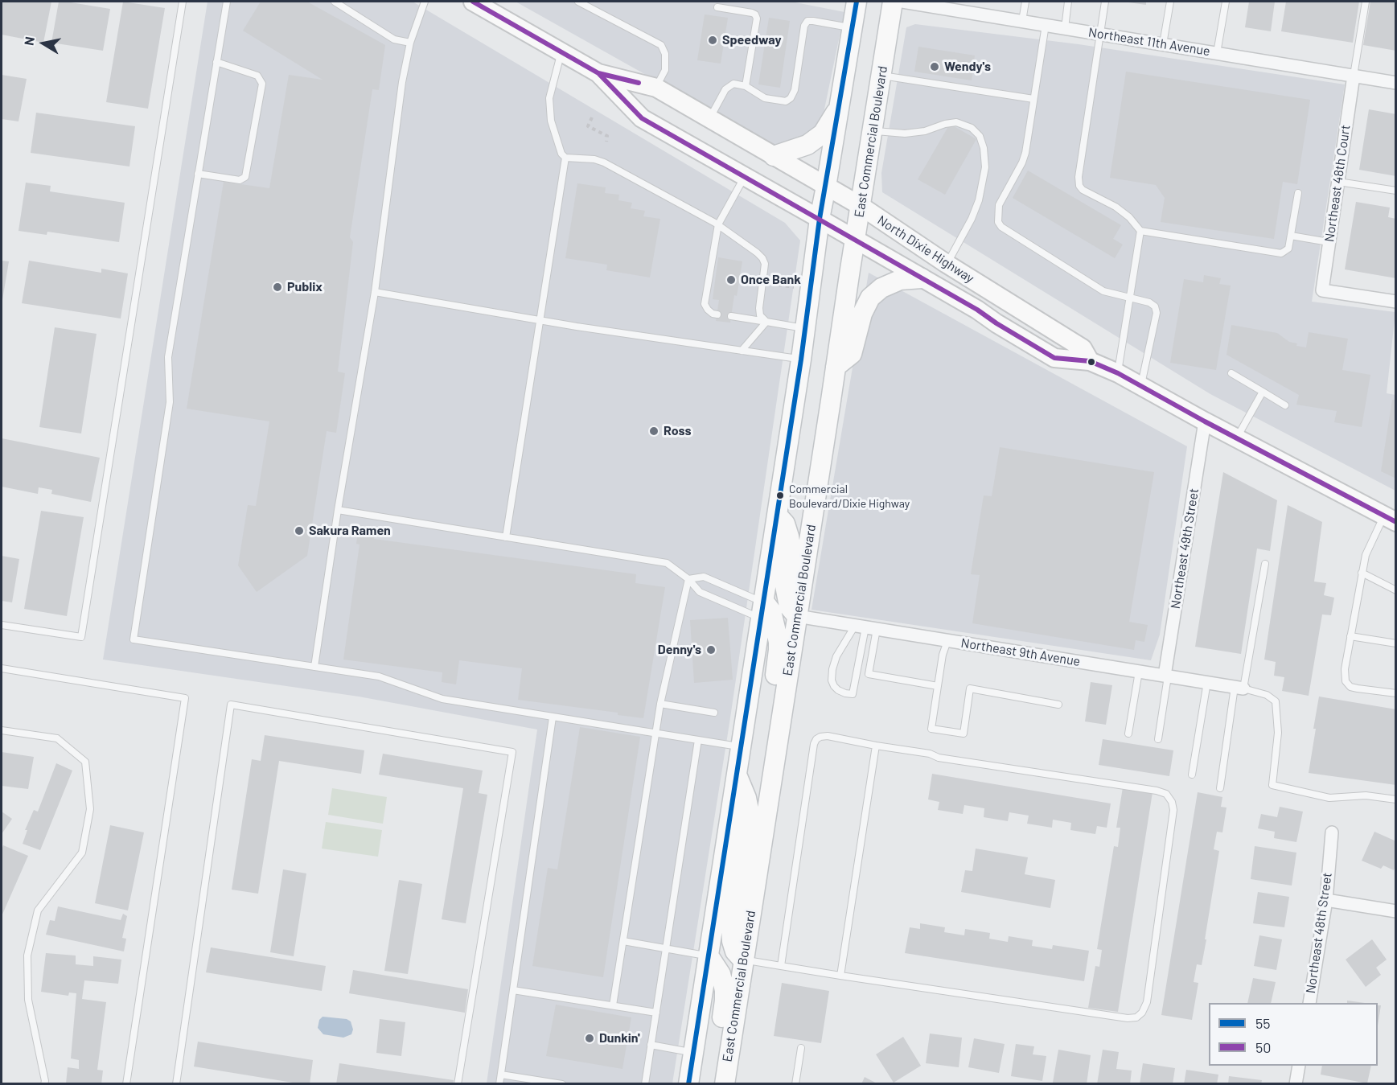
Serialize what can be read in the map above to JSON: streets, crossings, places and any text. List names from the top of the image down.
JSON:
{
  "streets": {
    "main road": ["East Commercial Boulevard", "North Dixie Highway"],
    "street": [
      "Northeast 11th Avenue",
      "Northeast 48th Court",
      "Northeast 49th Street",
      "Northeast 9th Avenue",
      "Northeast 48th Street"
    ]
  },
  "crossings": [
    ["Northeast 11th Avenue", "Northeast 48th Court"],
    ["East Commercial Boulevard", "North Dixie Highway"],
    ["East Commercial Boulevard", "Northeast 9th Avenue"],
    ["North Dixie Highway", "Northeast 49th Street"],
    ["Northeast 49th Street", "Northeast 9th Avenue"]
  ],
  "places": [
    "Speedway",
    "Wendy's",
    "Once Bank",
    "Publix",
    "Ross",
    "Commercial Boulevard/Dixie Highway",
    "Sakura Ramen",
    "Denny's",
    "Dunkin'"
  ],
  "lines": ["transit line 55", "transit line 50"],
  "legend": ["55", "50"],
  "north": "left"
}
